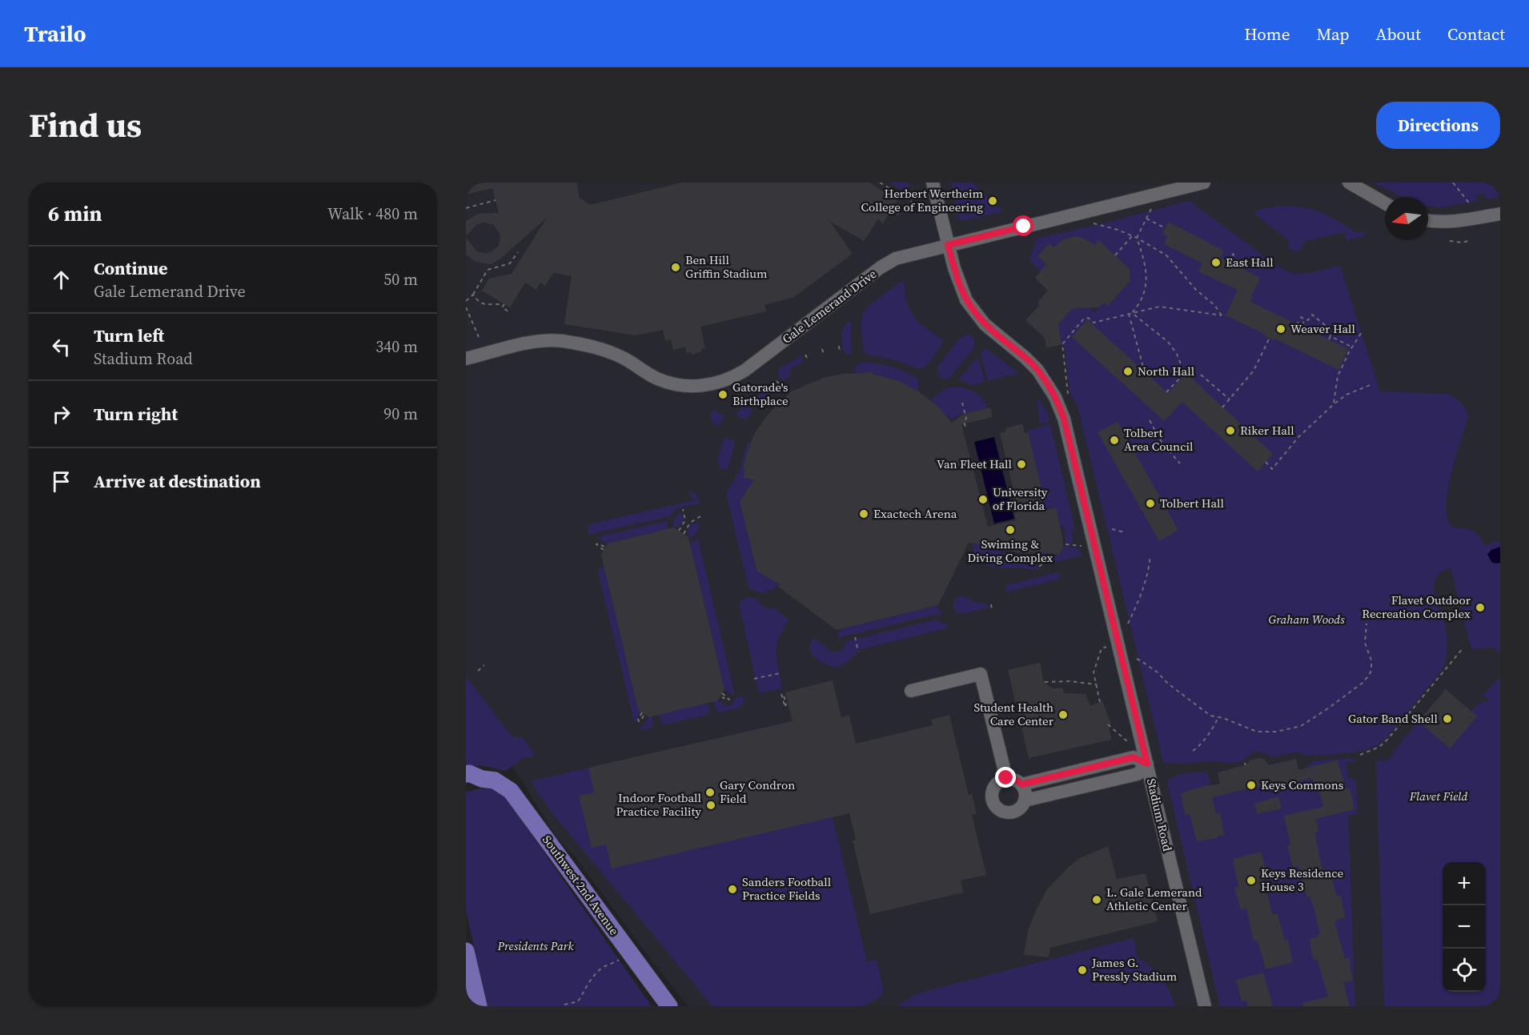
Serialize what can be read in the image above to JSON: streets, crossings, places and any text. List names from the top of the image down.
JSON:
{
  "streets": {
    "main road": ["Southwest 2nd Avenue"],
    "street": ["Gale Lemerand Drive", "Stadium Road"]
  },
  "crossings": [
    ["Gale Lemerand Drive", "Stadium Road"]
  ],
  "parks": ["Graham Woods", "Flavet Field", "Presidents Park"],
  "places": [
    "Herbert Wertheim College of Engineering",
    "East Hall",
    "Ben Hill Griffin Stadium",
    "Weaver Hall",
    "North Hall",
    "Gatorade's Birthplace",
    "Riker Hall",
    "Tolbert Area Council",
    "Van Fleet Hall",
    "University of Florida",
    "Tolbert Hall",
    "Exactech Arena",
    "Swiming & Diving Complex",
    "Flavet Outdoor Recreation Complex",
    "Student Health Care Center",
    "Gator Band Shell",
    "Keys Commons",
    "Gary Condron Field",
    "Indoor Football Practice Facility",
    "Keys Residence House 3",
    "Sanders Football Practice Fields",
    "L. Gale Lemerand Athletic Center",
    "James G. Pressly Stadium"
  ],
  "north": "left",
  "page": {
    "header": "Trailo",
    "nav": [
      "Home",
      "Map",
      "About",
      "Contact"
    ],
    "title": "Find us",
    "buttons": "Directions",
    "heading": ["6 min", "Walk · 480 m"],
    "list": [
      ["Continue", "Gale Lemerand Drive", "50 m"],
      ["Turn left", "Stadium Road", "340 m"],
      ["Turn right", "90 m"],
      "Arrive at destination"
    ],
    "map_buttons": ["+", "−"]
  }
}
